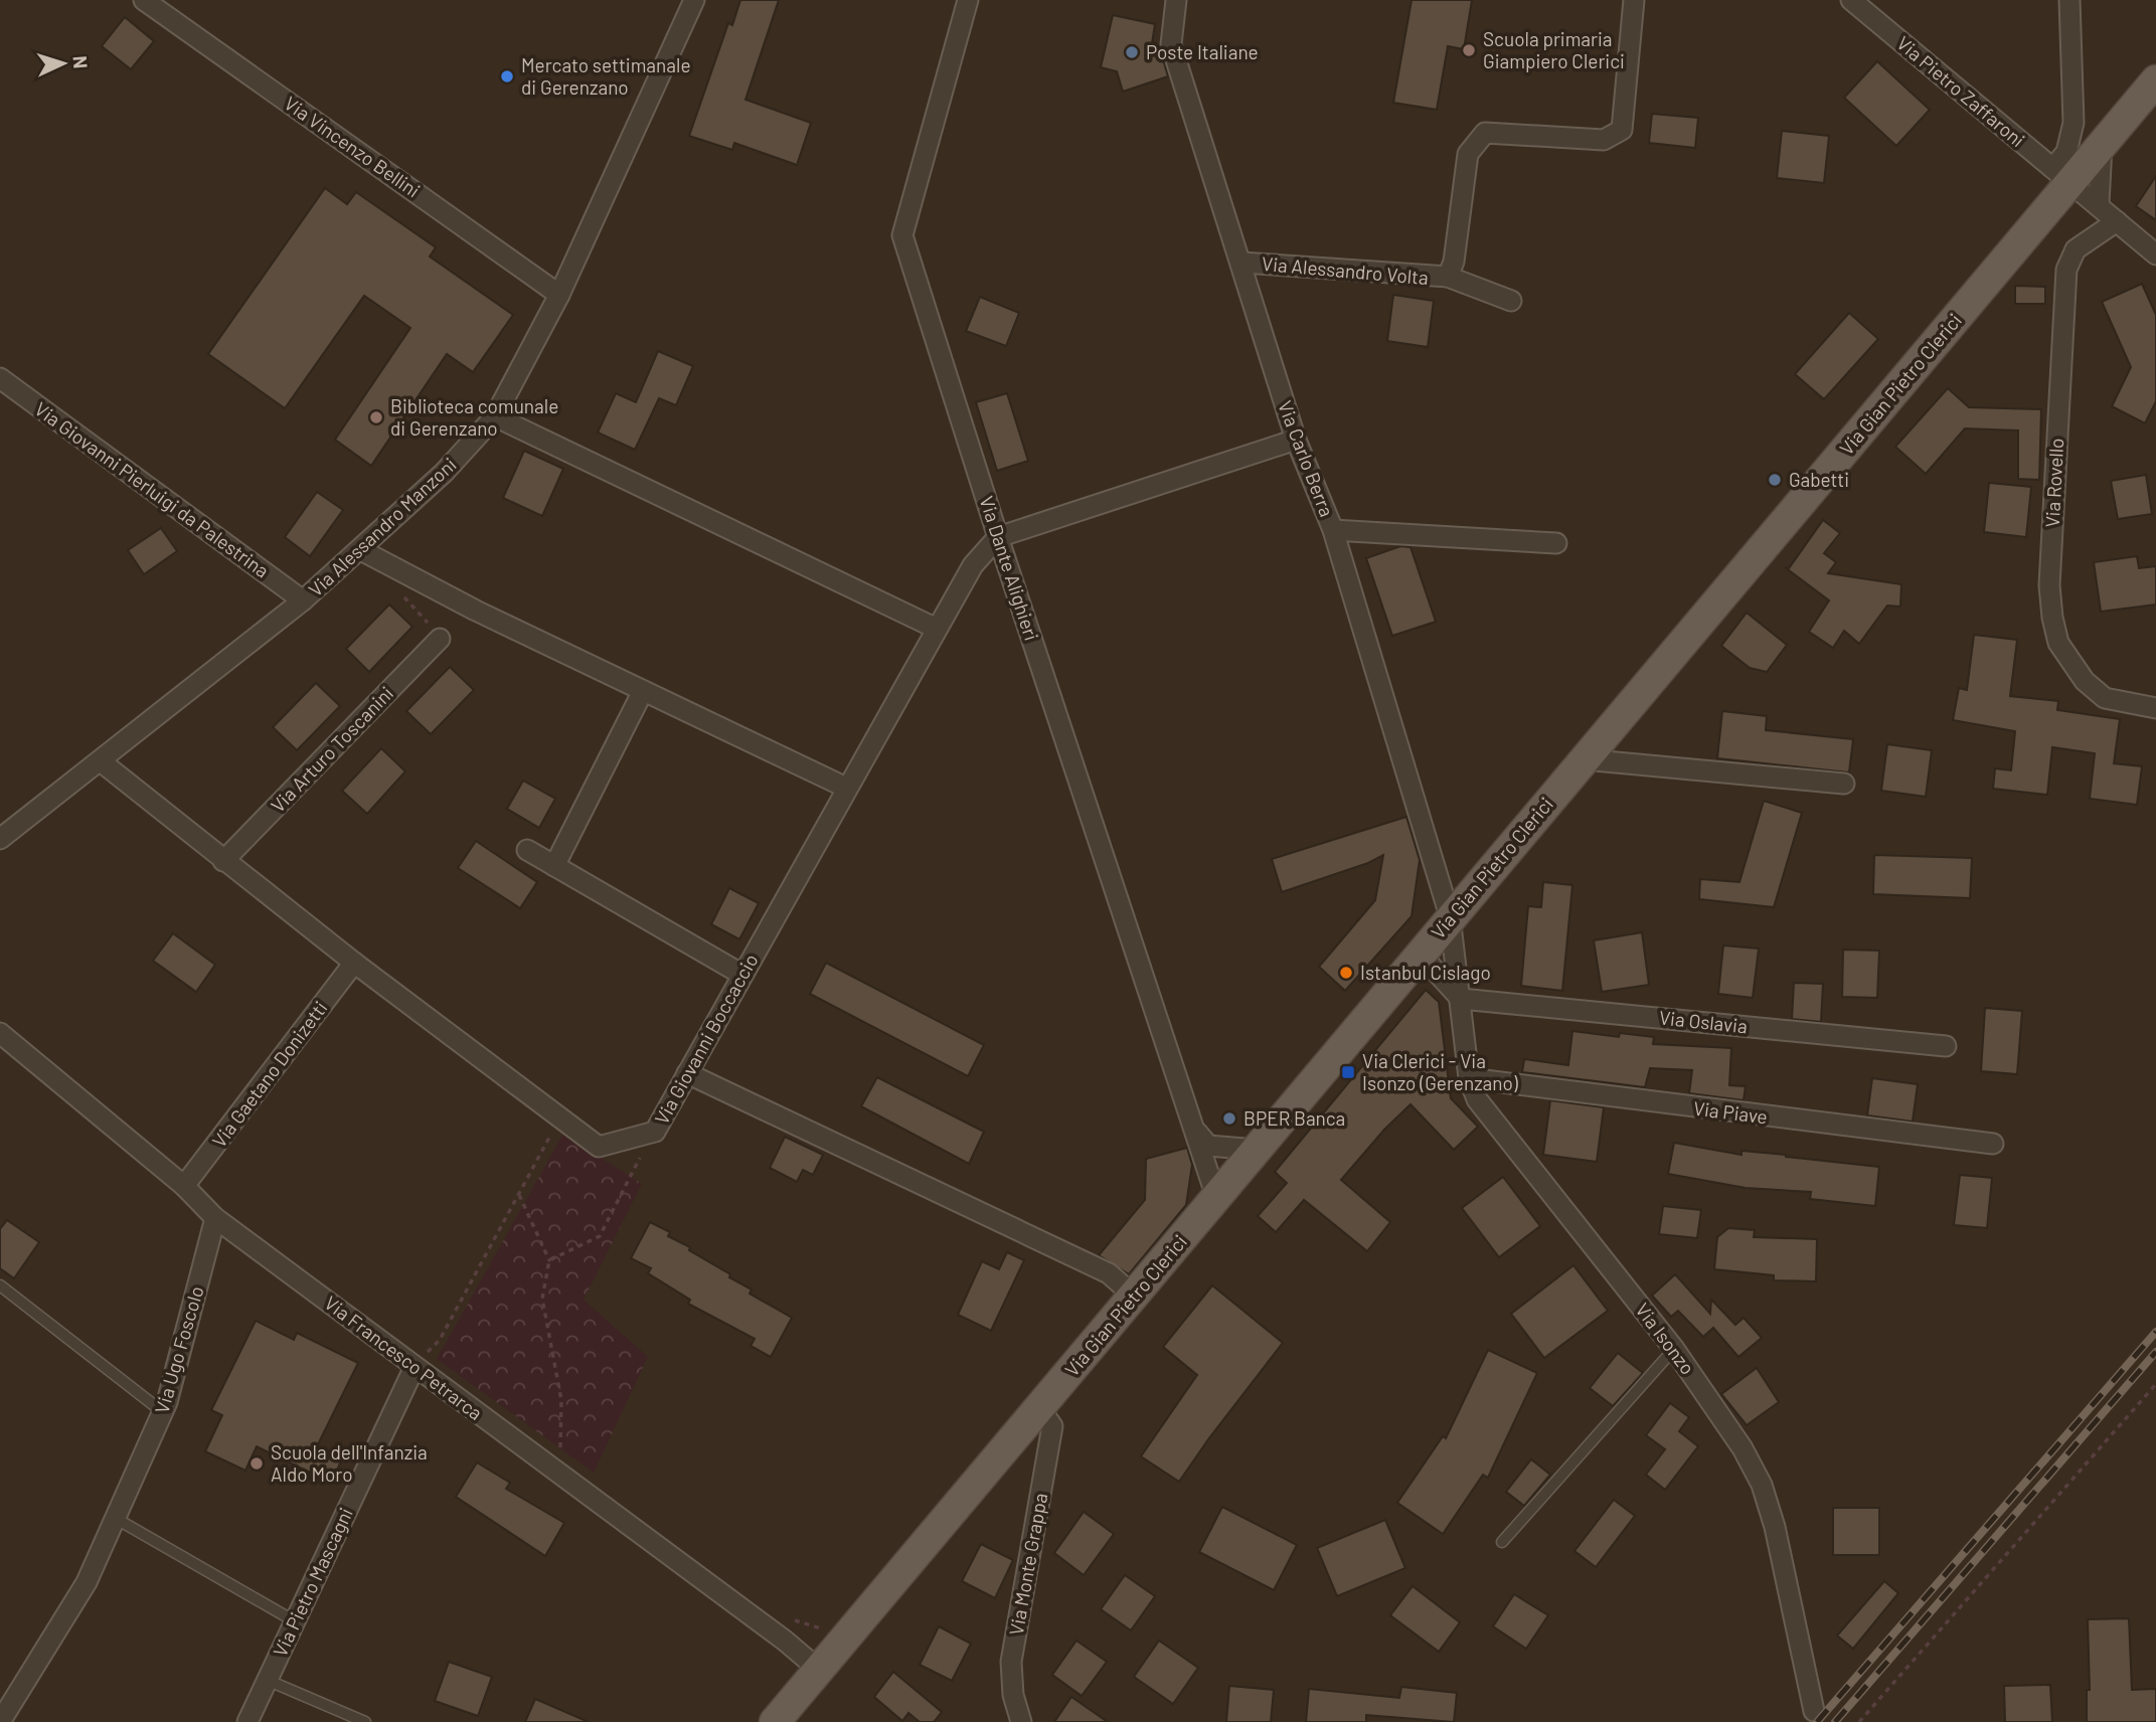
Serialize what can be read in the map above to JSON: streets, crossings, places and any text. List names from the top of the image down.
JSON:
{
  "streets": {
    "main road": ["Via Gian Pietro Clerici"],
    "street": [
      "Via Pietro Zaffaroni",
      "Via Vincenzo Bellini",
      "Via Alessandro Volta",
      "Via Carlo Berra",
      "Via Rovello",
      "Via Giovanni Pierluigi da Palestrina",
      "Via Alessandro Manzoni",
      "Via Dante Alighieri",
      "Via Arturo Toscanini",
      "Via Oslavia",
      "Via Giovanni Boccaccio",
      "Via Gaetano Donizetti",
      "Via Piave",
      "Via Isonzo",
      "Via Ugo Foscolo",
      "Via Francesco Petrarca",
      "Via Monte Grappa",
      "Via Pietro Mascagni"
    ]
  },
  "crossings": [
    ["Via Pietro Zaffaroni", "Via Gian Pietro Clerici"],
    ["Via Pietro Zaffaroni", "Via Rovello"],
    ["Via Vincenzo Bellini", "Via Alessandro Manzoni"],
    ["Via Alessandro Volta", "Via Carlo Berra"],
    ["Via Gian Pietro Clerici", "Via Carlo Berra"],
    ["Via Gian Pietro Clerici", "Via Dante Alighieri"],
    ["Via Gian Pietro Clerici", "Via Isonzo"],
    ["Via Gian Pietro Clerici", "Via Francesco Petrarca"],
    ["Via Gian Pietro Clerici", "Via Monte Grappa"],
    ["Via Carlo Berra", "Via Isonzo"],
    ["Via Giovanni Pierluigi da Palestrina", "Via Alessandro Manzoni"],
    ["Via Alessandro Manzoni", "Via Giovanni Boccaccio"],
    ["Via Dante Alighieri", "Via Giovanni Boccaccio"],
    ["Via Arturo Toscanini", "Via Giovanni Boccaccio"],
    ["Via Oslavia", "Via Isonzo"],
    ["Via Giovanni Boccaccio", "Via Gaetano Donizetti"],
    ["Via Gaetano Donizetti", "Via Francesco Petrarca"],
    ["Via Piave", "Via Isonzo"],
    ["Via Ugo Foscolo", "Via Francesco Petrarca"],
    ["Via Francesco Petrarca", "Via Pietro Mascagni"]
  ],
  "places": {
    "other": [
      "Scuola primaria Giampiero Clerici",
      "Poste Italiane",
      "Mercato settimanale di Gerenzano",
      "Biblioteca comunale di Gerenzano",
      "Gabetti",
      "Istanbul Cislago",
      "BPER Banca",
      "Scuola dell'Infanzia Aldo Moro"
    ],
    "transit": ["Via Clerici - Via Isonzo (Gerenzano)"]
  },
  "north": "right"
}
